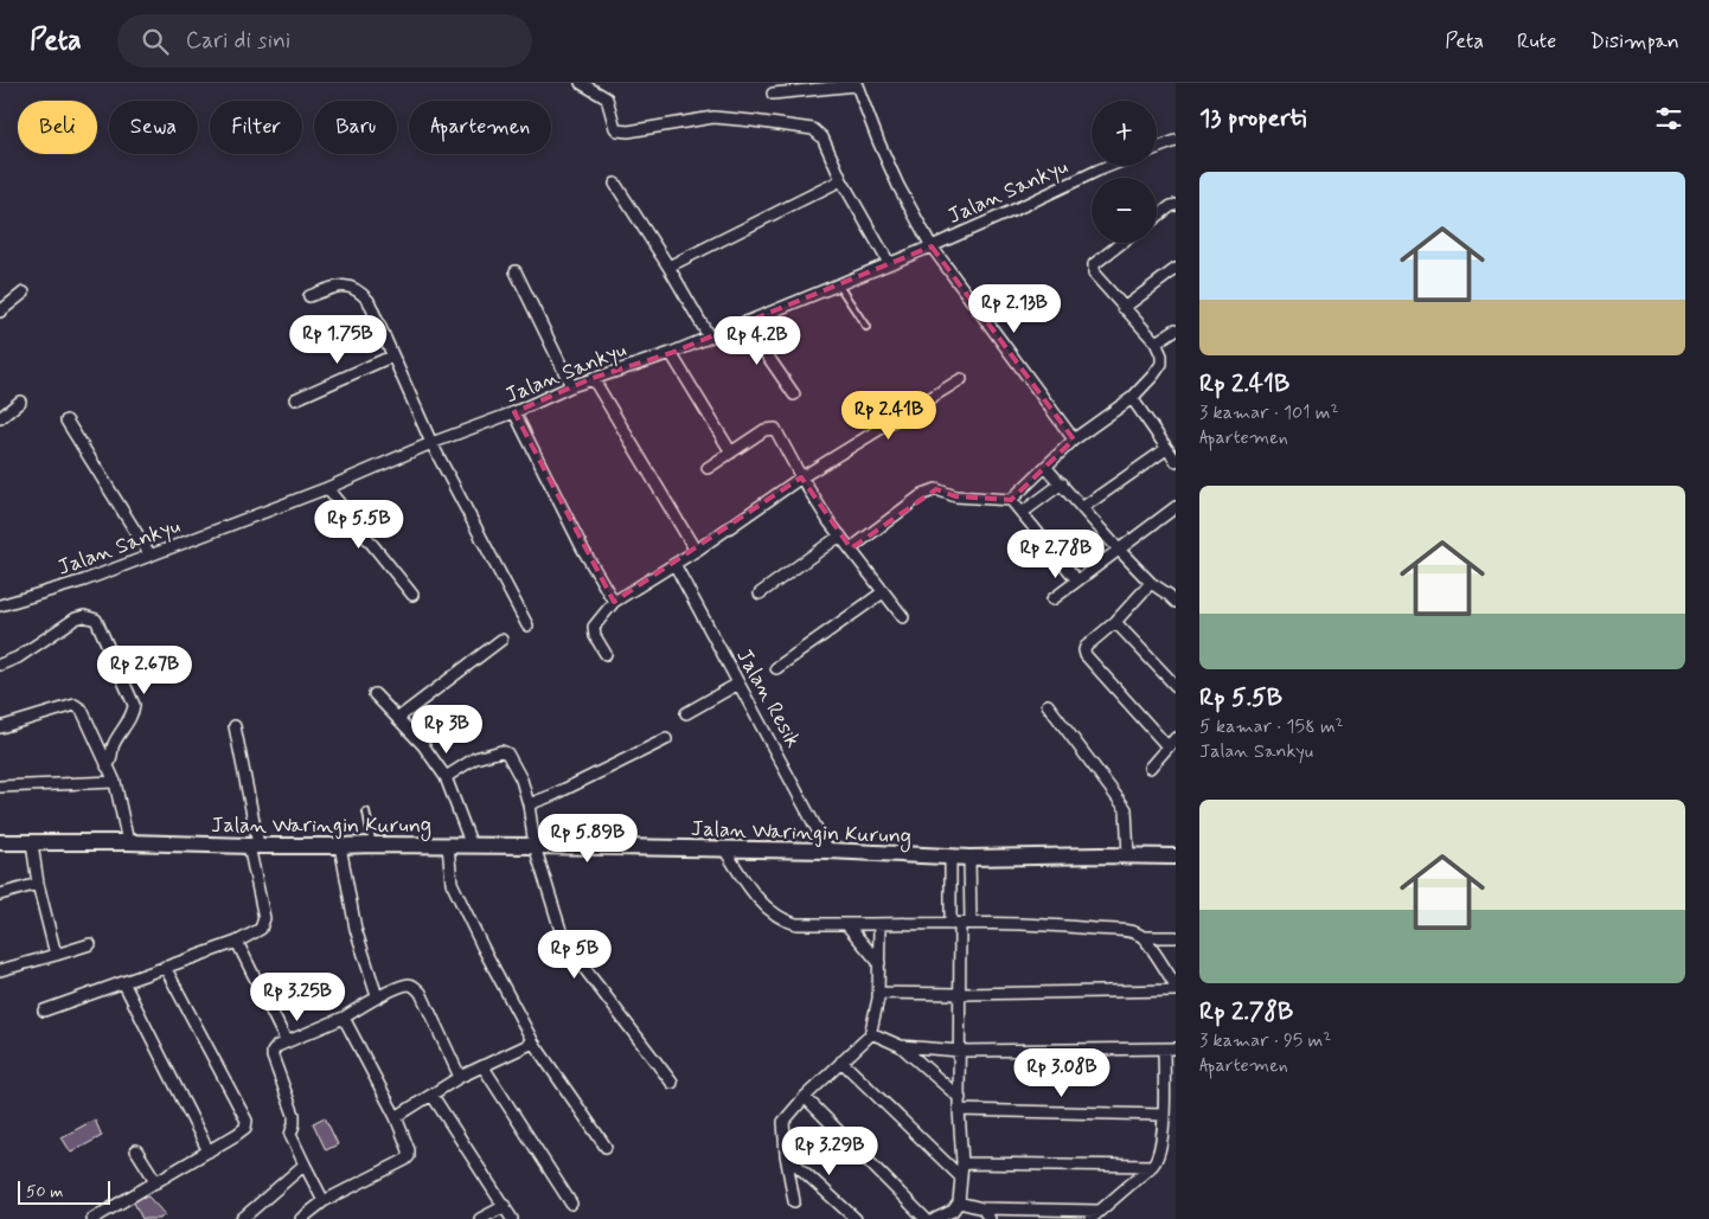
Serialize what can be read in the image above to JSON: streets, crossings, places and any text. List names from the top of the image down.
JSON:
{
  "streets": {
    "street": ["Jalan Sankyu", "Jalan Resik", "Jalan Waringin Kurung"]
  },
  "crossings": [
    ["Jalan Resik", "Jalan Waringin Kurung"]
  ],
  "scale_bar": "50 m",
  "page": {
    "header": "Peta",
    "search": "Cari di sini",
    "nav": ["Peta", "Rute", "Disimpan"],
    "heading": "13 properti",
    "map_buttons": ["+", "−"],
    "chip": [
      "Beli",
      "Sewa",
      "Filter",
      "Baru",
      "Apartemen"
    ],
    "list": [
      {
        "name": "Rp 2.41B",
        "note": "3 kamar · 101 m² · Apartemen"
      },
      {
        "name": "Rp 5.5B",
        "note": "5 kamar · 158 m² · Jalan Sankyu"
      },
      {
        "name": "Rp 2.78B",
        "note": "3 kamar · 95 m² · Apartemen"
      }
    ],
    "price": [
      "Rp 2.13B",
      "Rp 1.75B",
      "Rp 4.2B",
      "Rp 2.41B",
      "Rp 5.5B",
      "Rp 2.78B",
      "Rp 2.67B",
      "Rp 3B",
      "Rp 5.89B",
      "Rp 5B",
      "Rp 3.25B",
      "Rp 3.08B",
      "Rp 3.29B"
    ],
    "scale": "50 m"
  }
}
